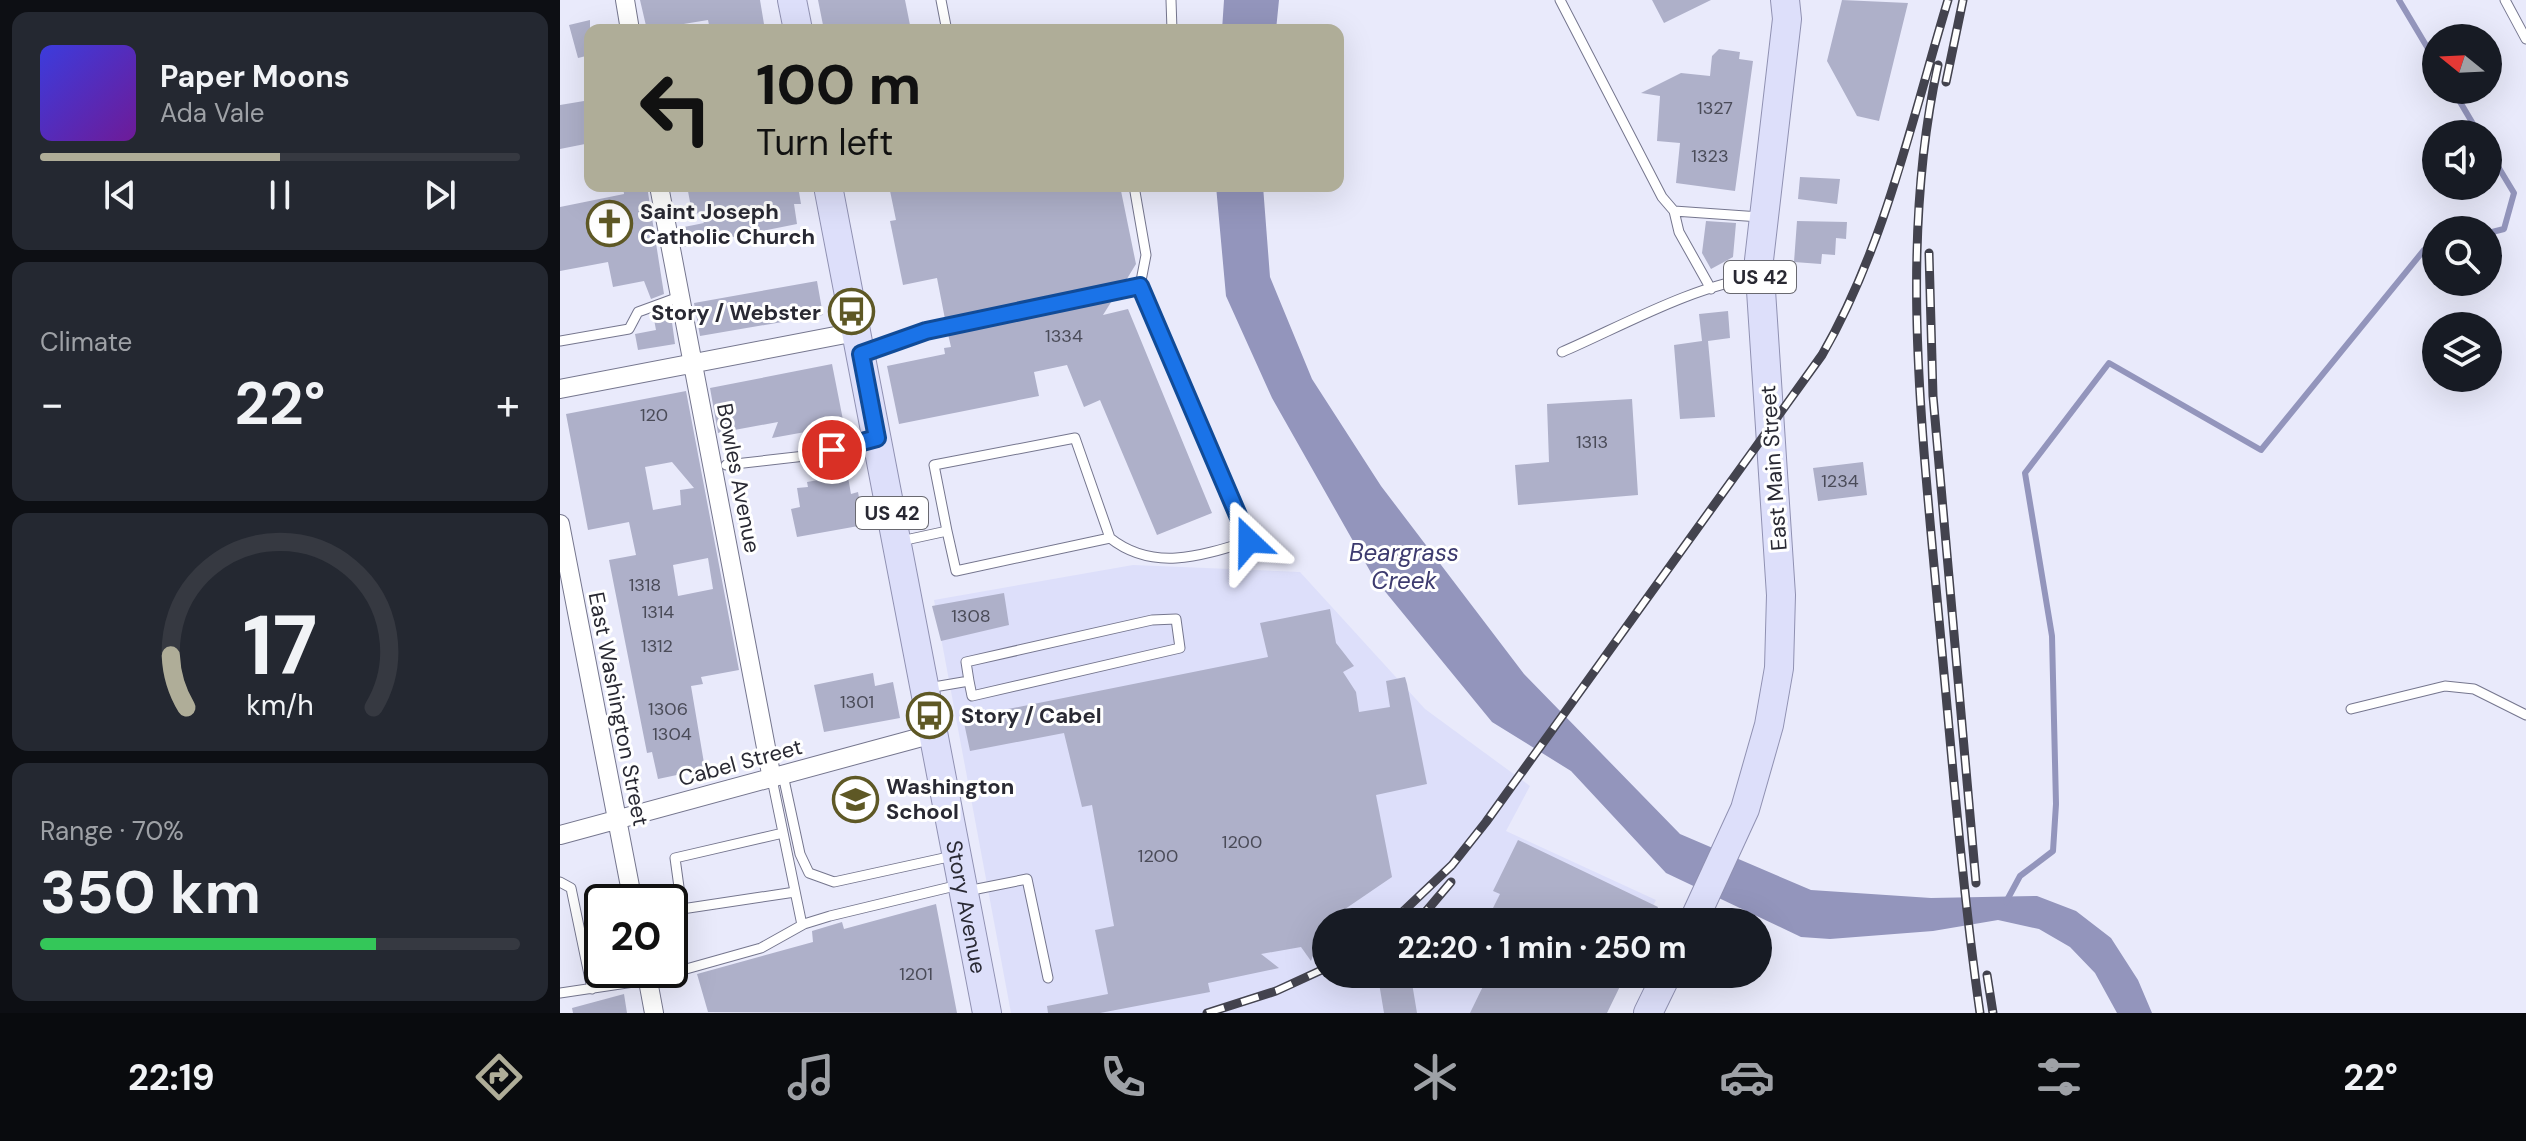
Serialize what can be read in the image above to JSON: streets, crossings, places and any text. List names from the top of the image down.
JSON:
{
  "streets": {
    "main road": ["US 42", "East Main Street", "Story Avenue"],
    "street": ["Bowles Avenue", "East Washington Street", "Cabel Street"]
  },
  "crossings": [
    ["Bowles Avenue", "Cabel Street"],
    ["East Washington Street", "Cabel Street"],
    ["Cabel Street", "Story Avenue"]
  ],
  "water": ["Beargrass Creek"],
  "places": {
    "church": ["Saint Joseph Catholic Church"],
    "bus stop": ["Story / Webster", "Story / Cabel"],
    "school or university": ["Washington School"]
  },
  "house_numbers": [
    "1327",
    "1323",
    "1334",
    "120",
    "1313",
    "1234",
    "1318",
    "1314",
    "1308",
    "1312",
    "1301",
    "1306",
    "1304",
    "1200",
    "1200",
    "1201"
  ],
  "north": "left",
  "page": {
    "turn": ["100 m", "Turn left"],
    "song": ["Paper Moons", "Ada Vale"],
    "tile": [
      "Climate",
      ["Range · 70%", "350 km"]
    ],
    "heat": ["−", "22°", "+"],
    "limit": "20",
    "trip": "22:20 · 1 min · 250 m",
    "tabs": ["22:19", "22°"],
    "gauge": ["17", "km/h"]
  }
}
